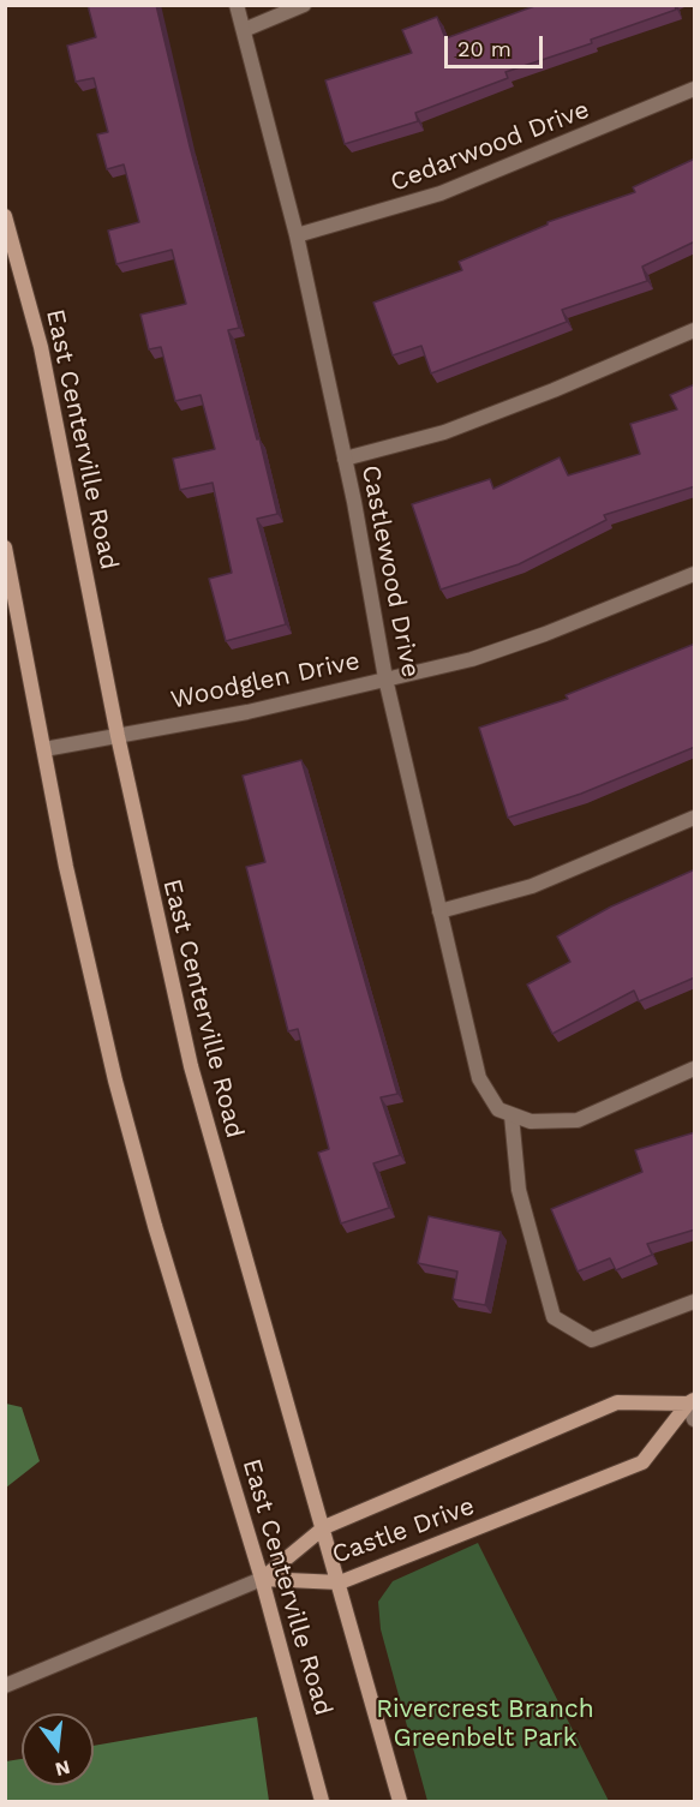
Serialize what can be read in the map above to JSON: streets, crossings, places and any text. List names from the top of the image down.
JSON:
{
  "streets": {
    "main road": ["East Centerville Road", "Castle Drive"],
    "street": ["Cedarwood Drive", "Castlewood Drive", "Woodglen Drive"]
  },
  "crossings": [
    ["Cedarwood Drive", "Castlewood Drive"],
    ["East Centerville Road", "Woodglen Drive"],
    ["East Centerville Road", "Castle Drive"],
    ["Castlewood Drive", "Woodglen Drive"]
  ],
  "parks": ["Rivercrest Branch Greenbelt Park"],
  "scale_bar": "20 m",
  "north": "bottom"
}
